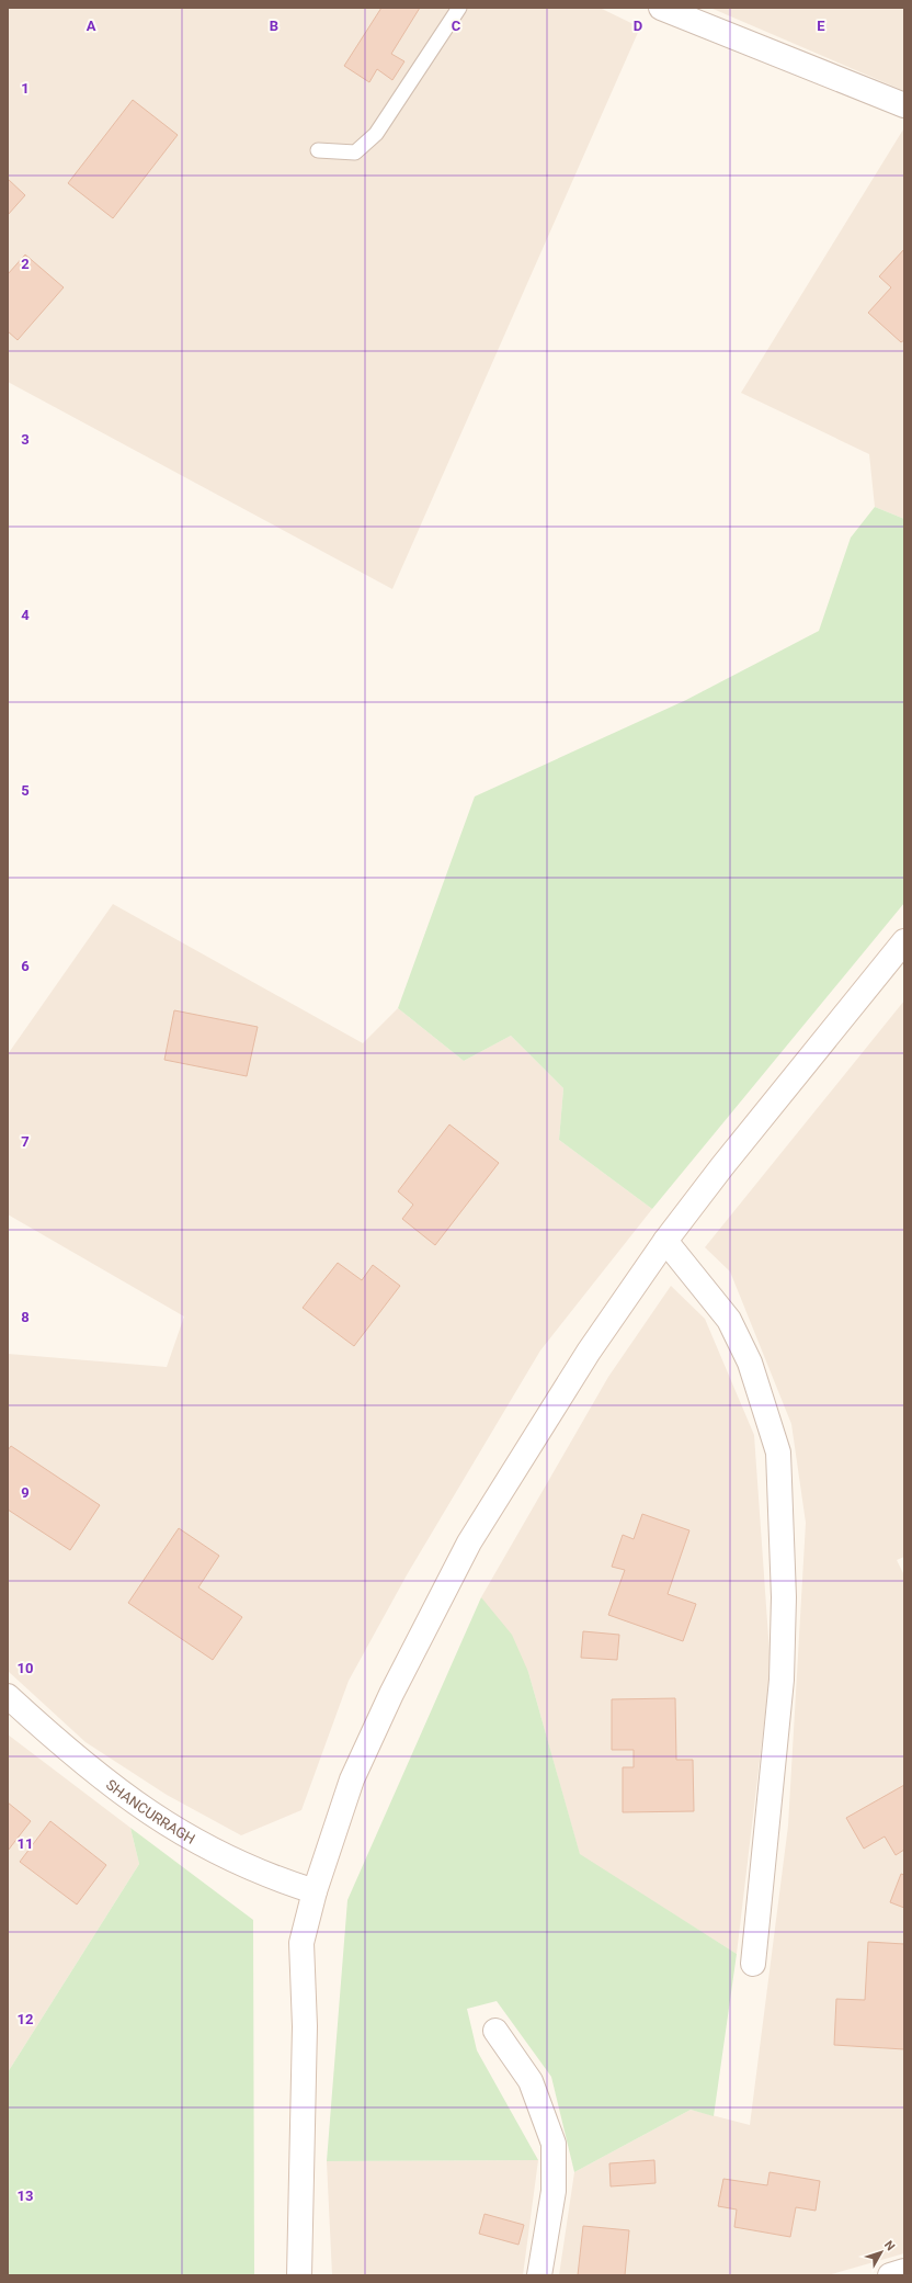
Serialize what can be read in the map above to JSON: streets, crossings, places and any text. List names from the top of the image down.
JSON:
{
  "streets": {
    "street": ["SHANCURRAGH"]
  },
  "north": "top right",
  "grid": {
    "columns": [
      "A",
      "B",
      "C",
      "D",
      "E"
    ],
    "rows": [
      "1",
      "2",
      "3",
      "4",
      "5",
      "6",
      "7",
      "8",
      "9",
      "10",
      "11",
      "12",
      "13"
    ]
  }
}
